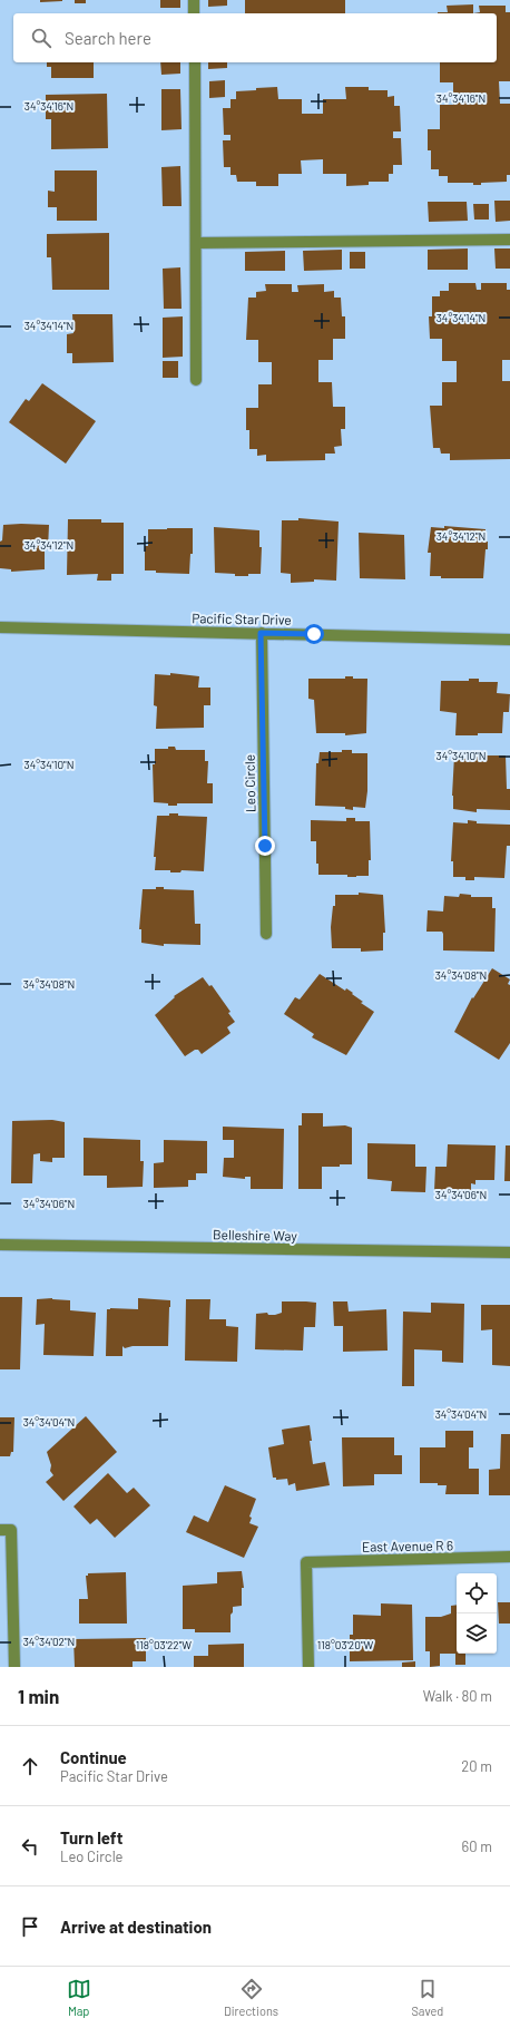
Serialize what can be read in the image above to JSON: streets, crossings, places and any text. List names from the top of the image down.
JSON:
{
  "streets": {
    "street": [
      "Pacific Star Drive",
      "Leo Circle",
      "Belleshire Way",
      "East Avenue R 6"
    ]
  },
  "crossings": [
    ["Pacific Star Drive", "Leo Circle"]
  ],
  "page": {
    "search": "Search here",
    "heading": ["1 min", "Walk · 80 m"],
    "list": [
      ["Continue", "Pacific Star Drive", "20 m"],
      ["Turn left", "Leo Circle", "60 m"],
      "Arrive at destination"
    ],
    "nav": ["Map", "Directions", "Saved"]
  },
  "coordinates": [
    "34°34'16\"N",
    "34°34'14\"N",
    "34°34'12\"N",
    "34°34'10\"N",
    "34°34'08\"N",
    "34°34'06\"N",
    "34°34'04\"N",
    "34°34'02\"N",
    "118°03'22\"W",
    "118°03'20\"W"
  ]
}
